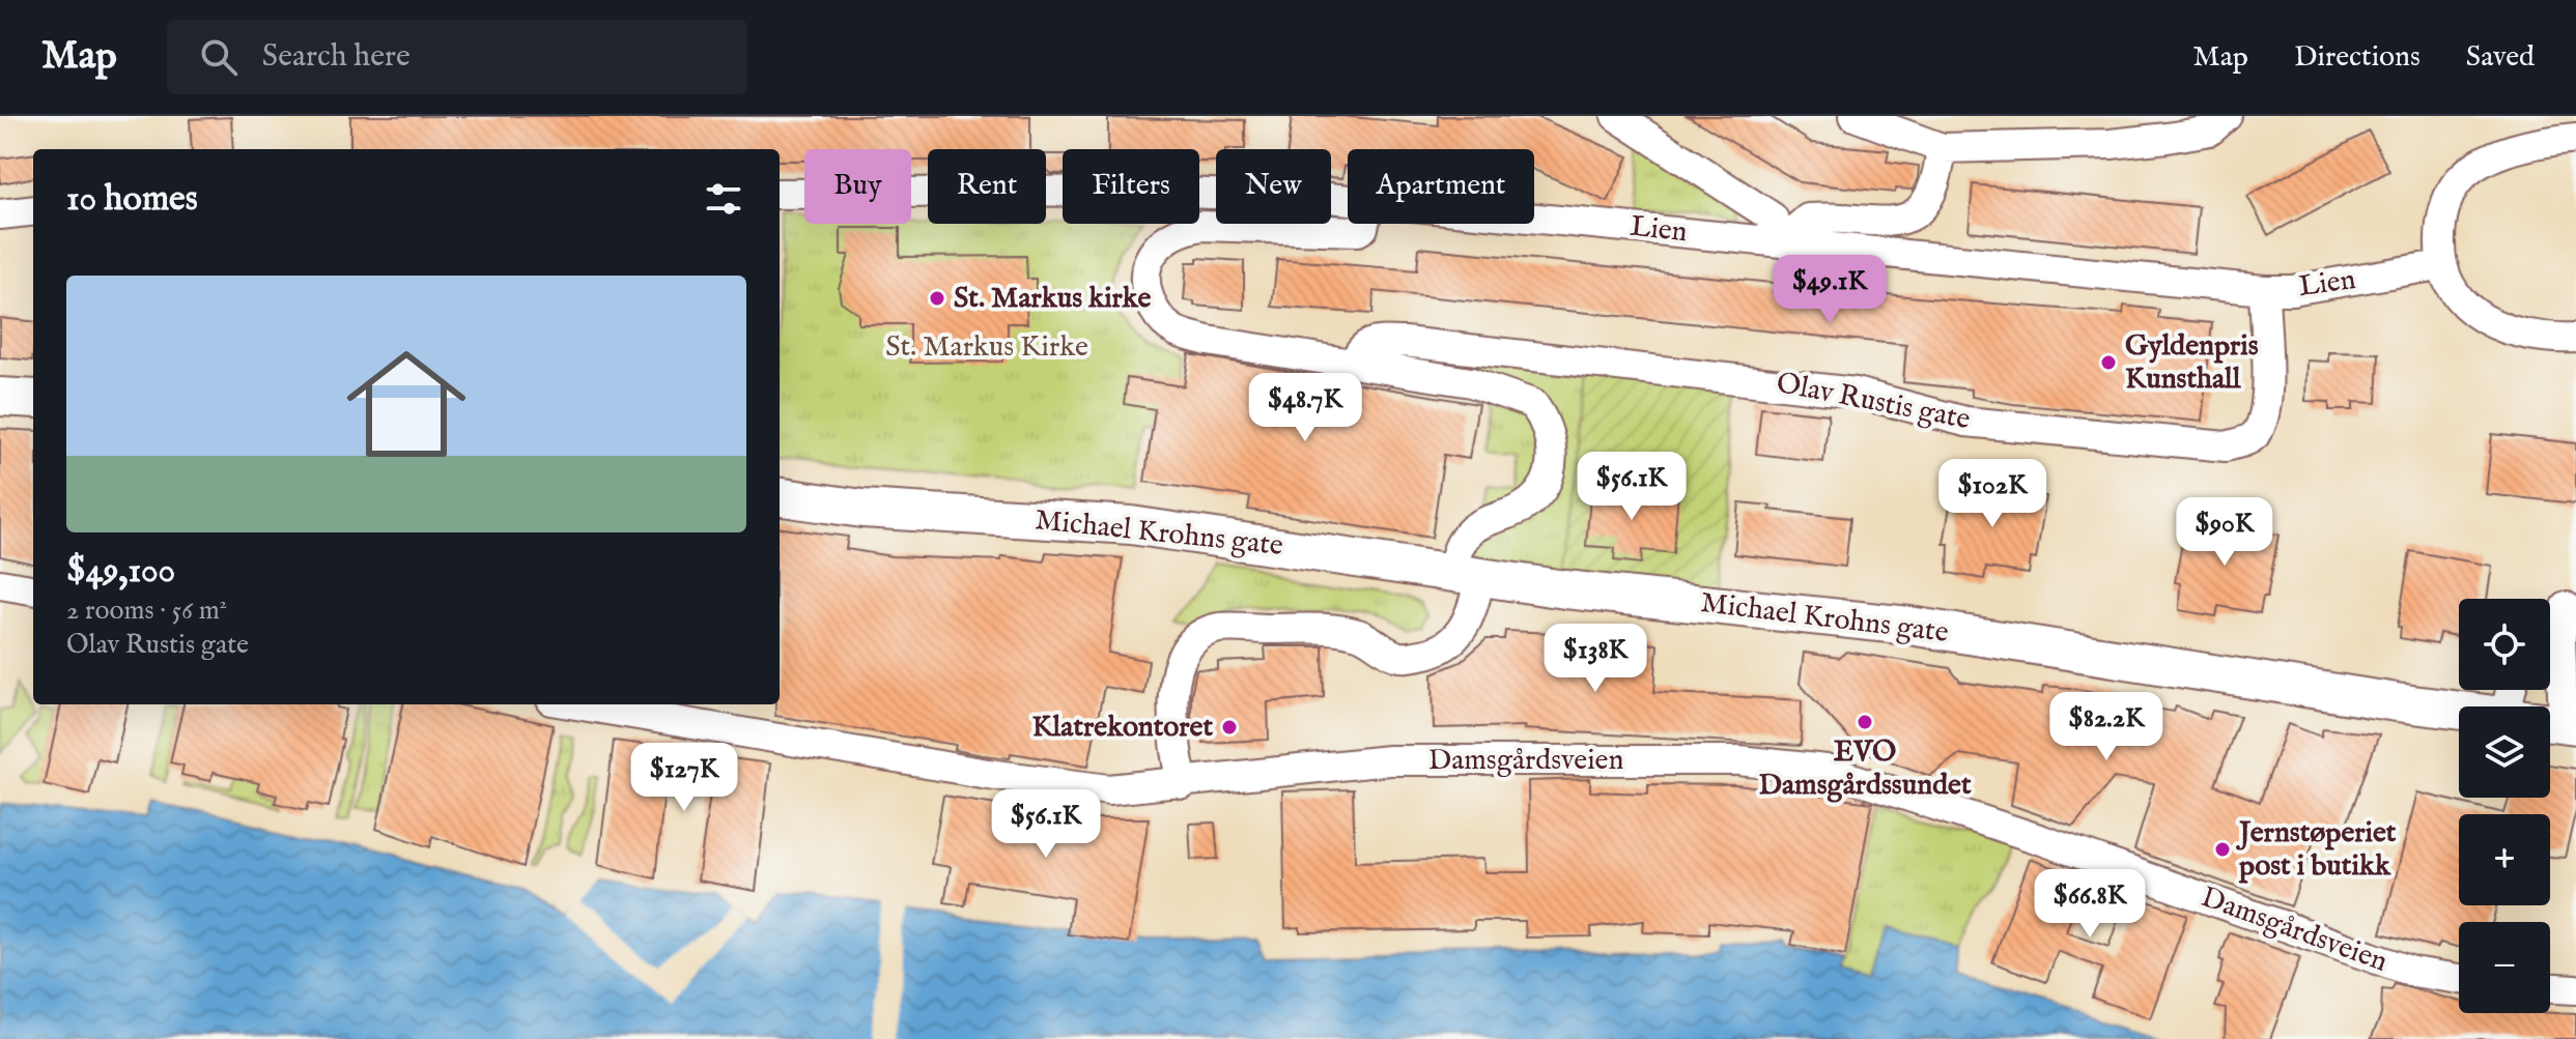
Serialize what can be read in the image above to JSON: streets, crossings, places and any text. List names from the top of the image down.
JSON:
{
  "streets": {
    "main road": ["Michael Krohns gate"],
    "street": ["Lien", "Olav Rustis gate", "Damsgårdsveien"]
  },
  "crossings": [
    ["Lien", "Olav Rustis gate"]
  ],
  "parks": ["St. Markus Kirke"],
  "places": [
    "St. Markus kirke",
    "Gyldenpris Kunsthall",
    "EVO Damsgårdssundet",
    "Klatrekontoret",
    "Jernstøperiet post i butikk"
  ],
  "page": {
    "header": "Map",
    "search": "Search here",
    "nav": ["Map", "Directions", "Saved"],
    "chip": [
      "Buy",
      "Rent",
      "Filters",
      "New",
      "Apartment"
    ],
    "heading": "10 homes",
    "list": [
      {
        "name": "$49,100",
        "note": "2 rooms · 56 m² · Olav Rustis gate"
      }
    ],
    "price": [
      "$49.1K",
      "$48.7K",
      "$56.1K",
      "$102K",
      "$90K",
      "$138K",
      "$82.2K",
      "$127K",
      "$56.1K",
      "$66.8K"
    ],
    "map_buttons": ["+", "−"]
  }
}
